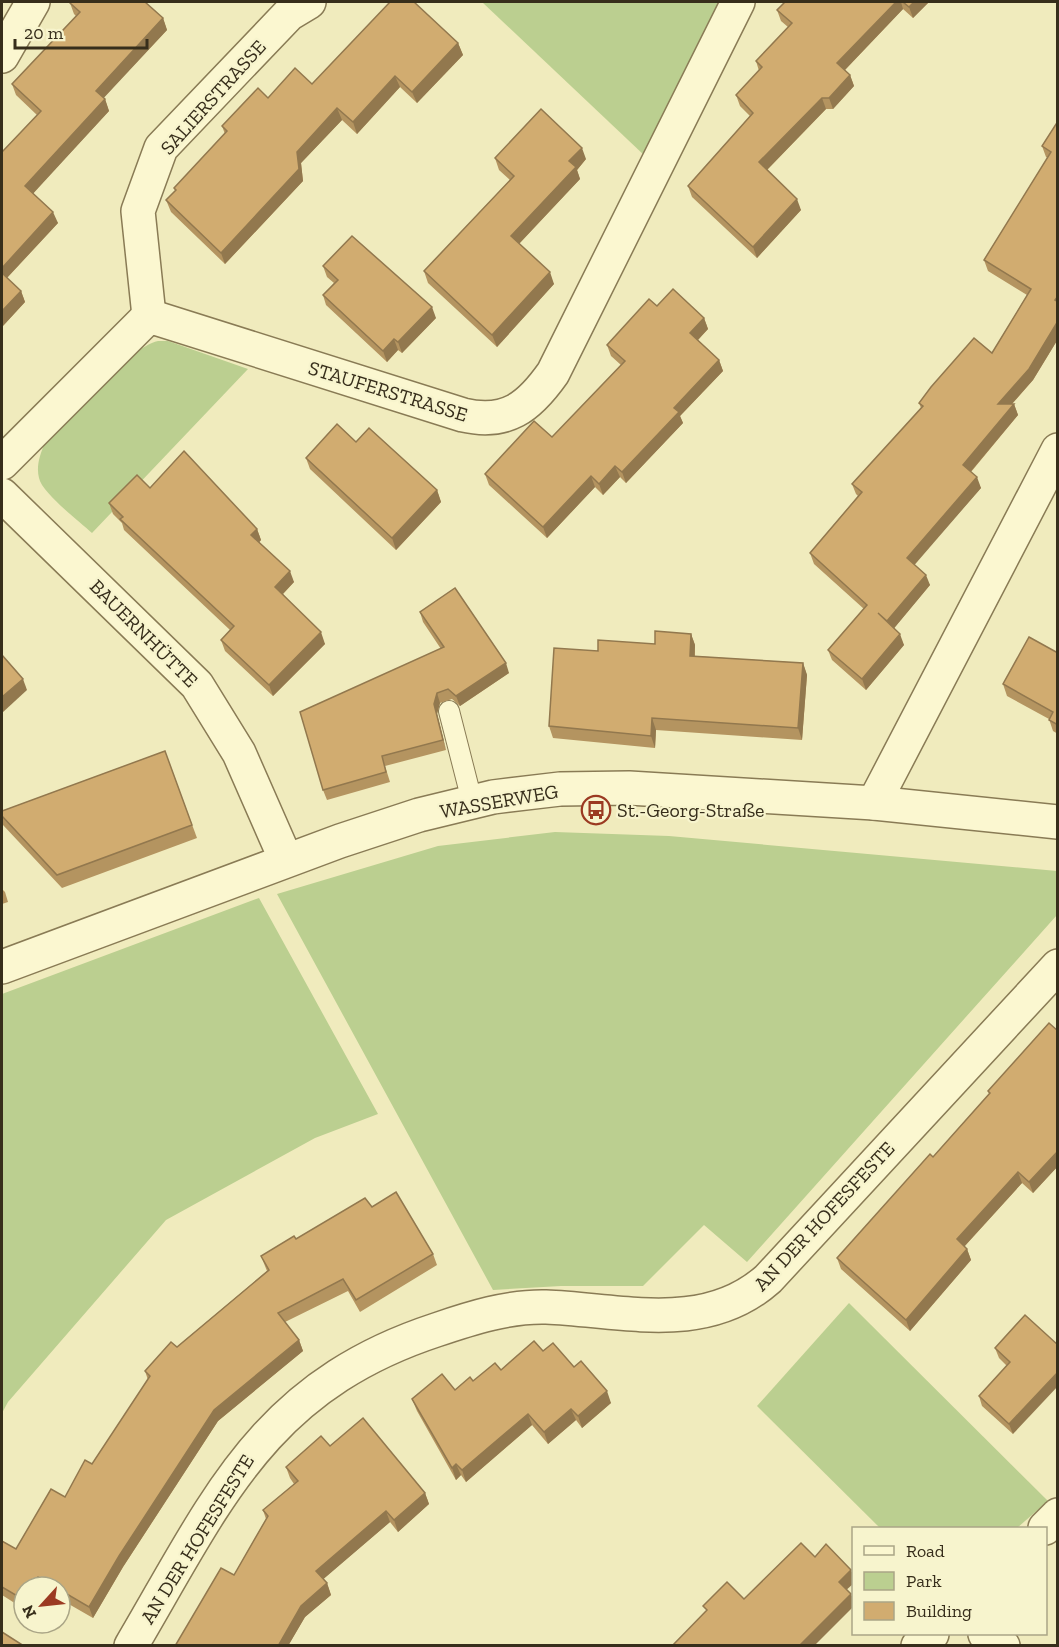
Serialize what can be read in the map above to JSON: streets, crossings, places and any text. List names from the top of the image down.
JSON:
{
  "streets": {
    "street": [
      "SALIERSTRASSE",
      "STAUFERSTRASSE",
      "BAUERNHÜTTE",
      "WASSERWEG",
      "AN DER HOFESFESTE"
    ]
  },
  "crossings": [
    ["SALIERSTRASSE", "STAUFERSTRASSE"],
    ["BAUERNHÜTTE", "WASSERWEG"]
  ],
  "places": {
    "bus stop": ["St.-Georg-Straße"]
  },
  "legend": ["Road", "Park", "Building"],
  "scale_bar": "20 m",
  "north": "bottom left"
}
